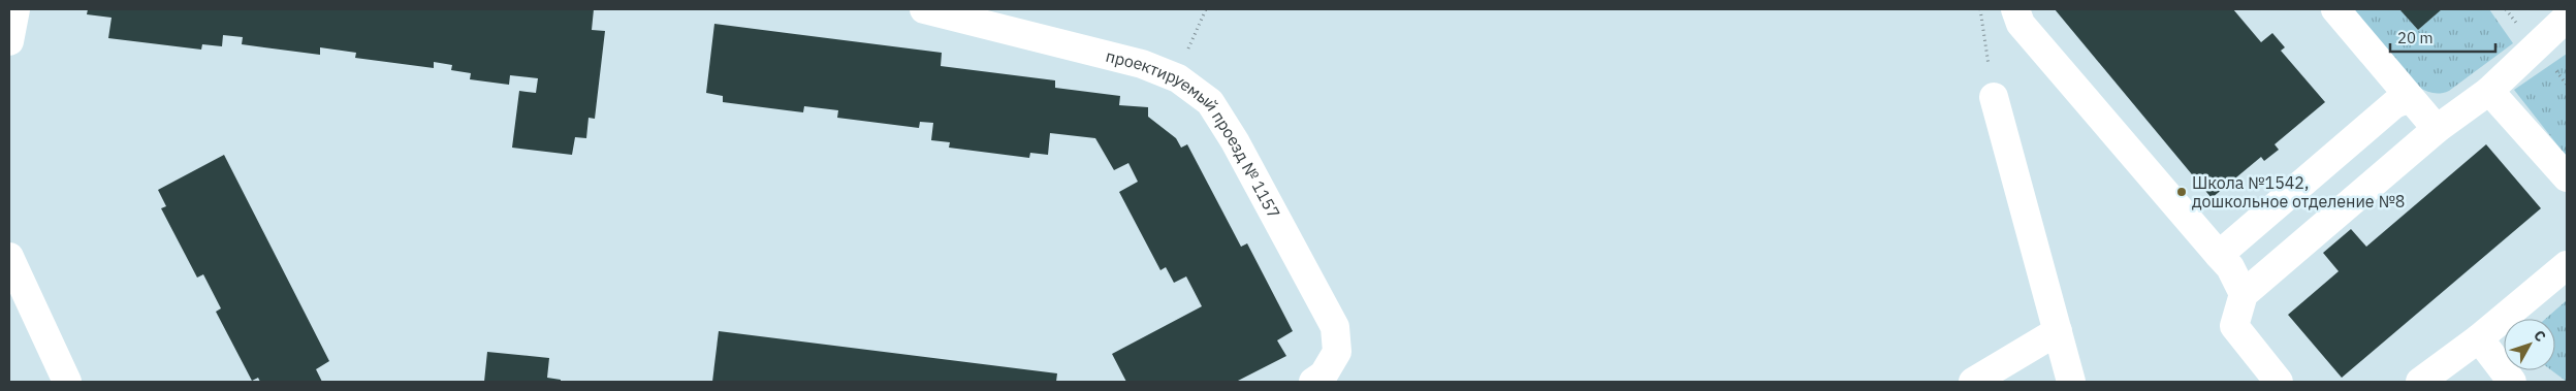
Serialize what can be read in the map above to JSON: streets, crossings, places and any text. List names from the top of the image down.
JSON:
{
  "streets": {
    "lane": ["проектируемый проезд № 1157"]
  },
  "places": ["Школа №1542, дошкольное отделение №8"],
  "scale_bar": "20 m",
  "north": "top right"
}
